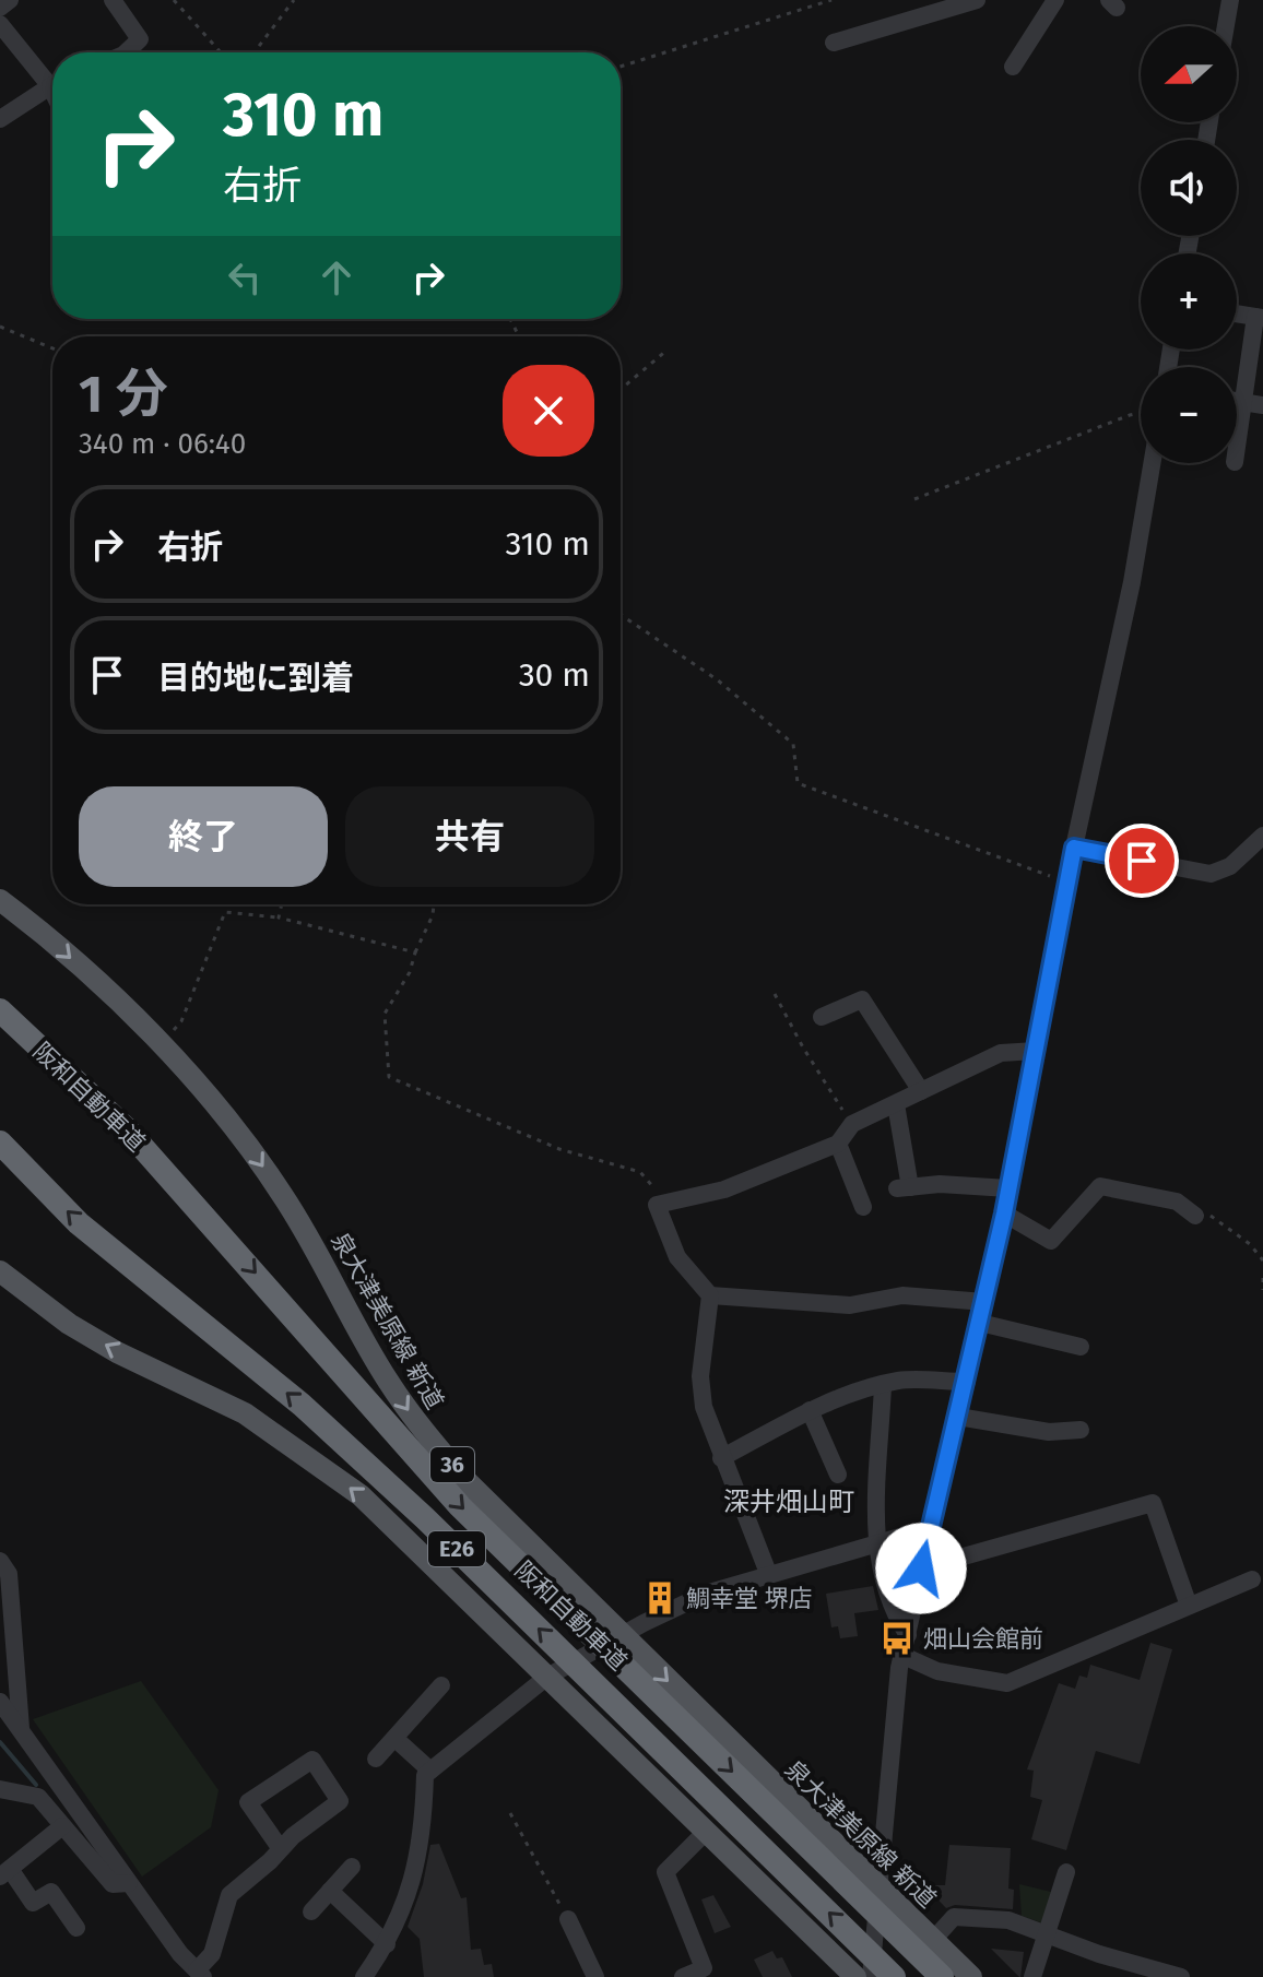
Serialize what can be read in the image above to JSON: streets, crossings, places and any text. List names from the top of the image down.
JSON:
{
  "streets": {
    "highway": ["阪和自動車道", "E26"],
    "main road": ["泉大津美原線 新道", "36"]
  },
  "districts": ["深井畑山町"],
  "places": {
    "building": ["鯛幸堂 堺店"],
    "bus stop": ["畑山会館前"]
  },
  "north": "left",
  "page": {
    "map_buttons": ["+", "−"],
    "turn": ["310 m", "右折"],
    "heading": ["1 分", "340 m · 06:40"],
    "list": [
      {
        "name": "右折",
        "value": "310 m"
      },
      {
        "name": "目的地に到着",
        "value": "30 m"
      }
    ],
    "buttons": ["終了", "共有"]
  }
}
